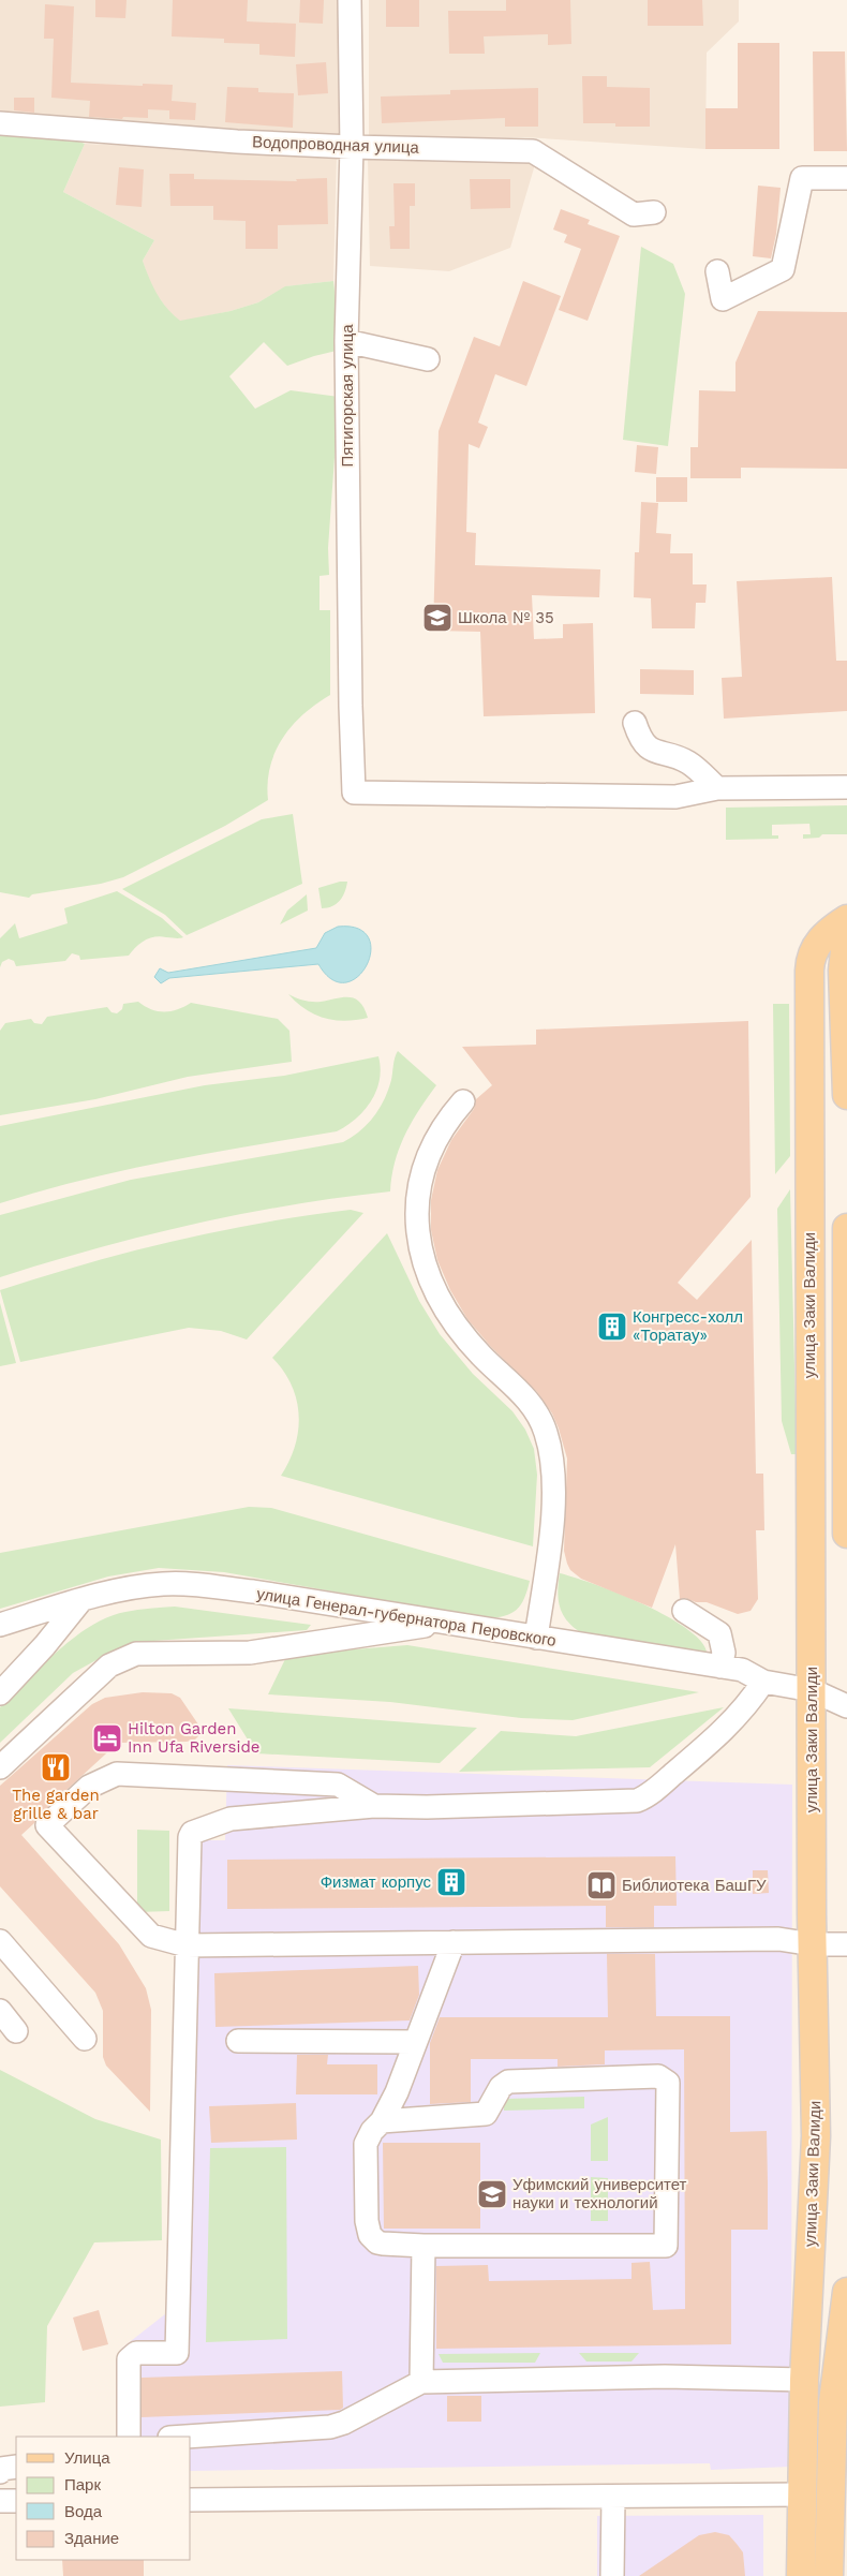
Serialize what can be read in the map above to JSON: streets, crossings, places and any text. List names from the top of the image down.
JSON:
{
  "streets": {
    "main road": ["улица Заки Валиди"],
    "street": ["Водопроводная улица", "Пятигорская улица", "улица Генерал-губернатора Перовского"]
  },
  "crossings": [
    ["Водопроводная улица", "Пятигорская улица"],
    ["улица Заки Валиди", "улица Генерал-губернатора Перовского"]
  ],
  "places": {
    "school or university": ["Школа № 35", "Уфимский университет науки и технологий"],
    "building": ["Конгресс-холл «Торатау»", "Физмат корпус"],
    "hotel": ["Hilton Garden Inn Ufa Riverside"],
    "restaurant": ["The garden grille & bar"],
    "library": ["Библиотека БашГУ"]
  },
  "legend": [
    "Улица",
    "Парк",
    "Вода",
    "Здание"
  ]
}
